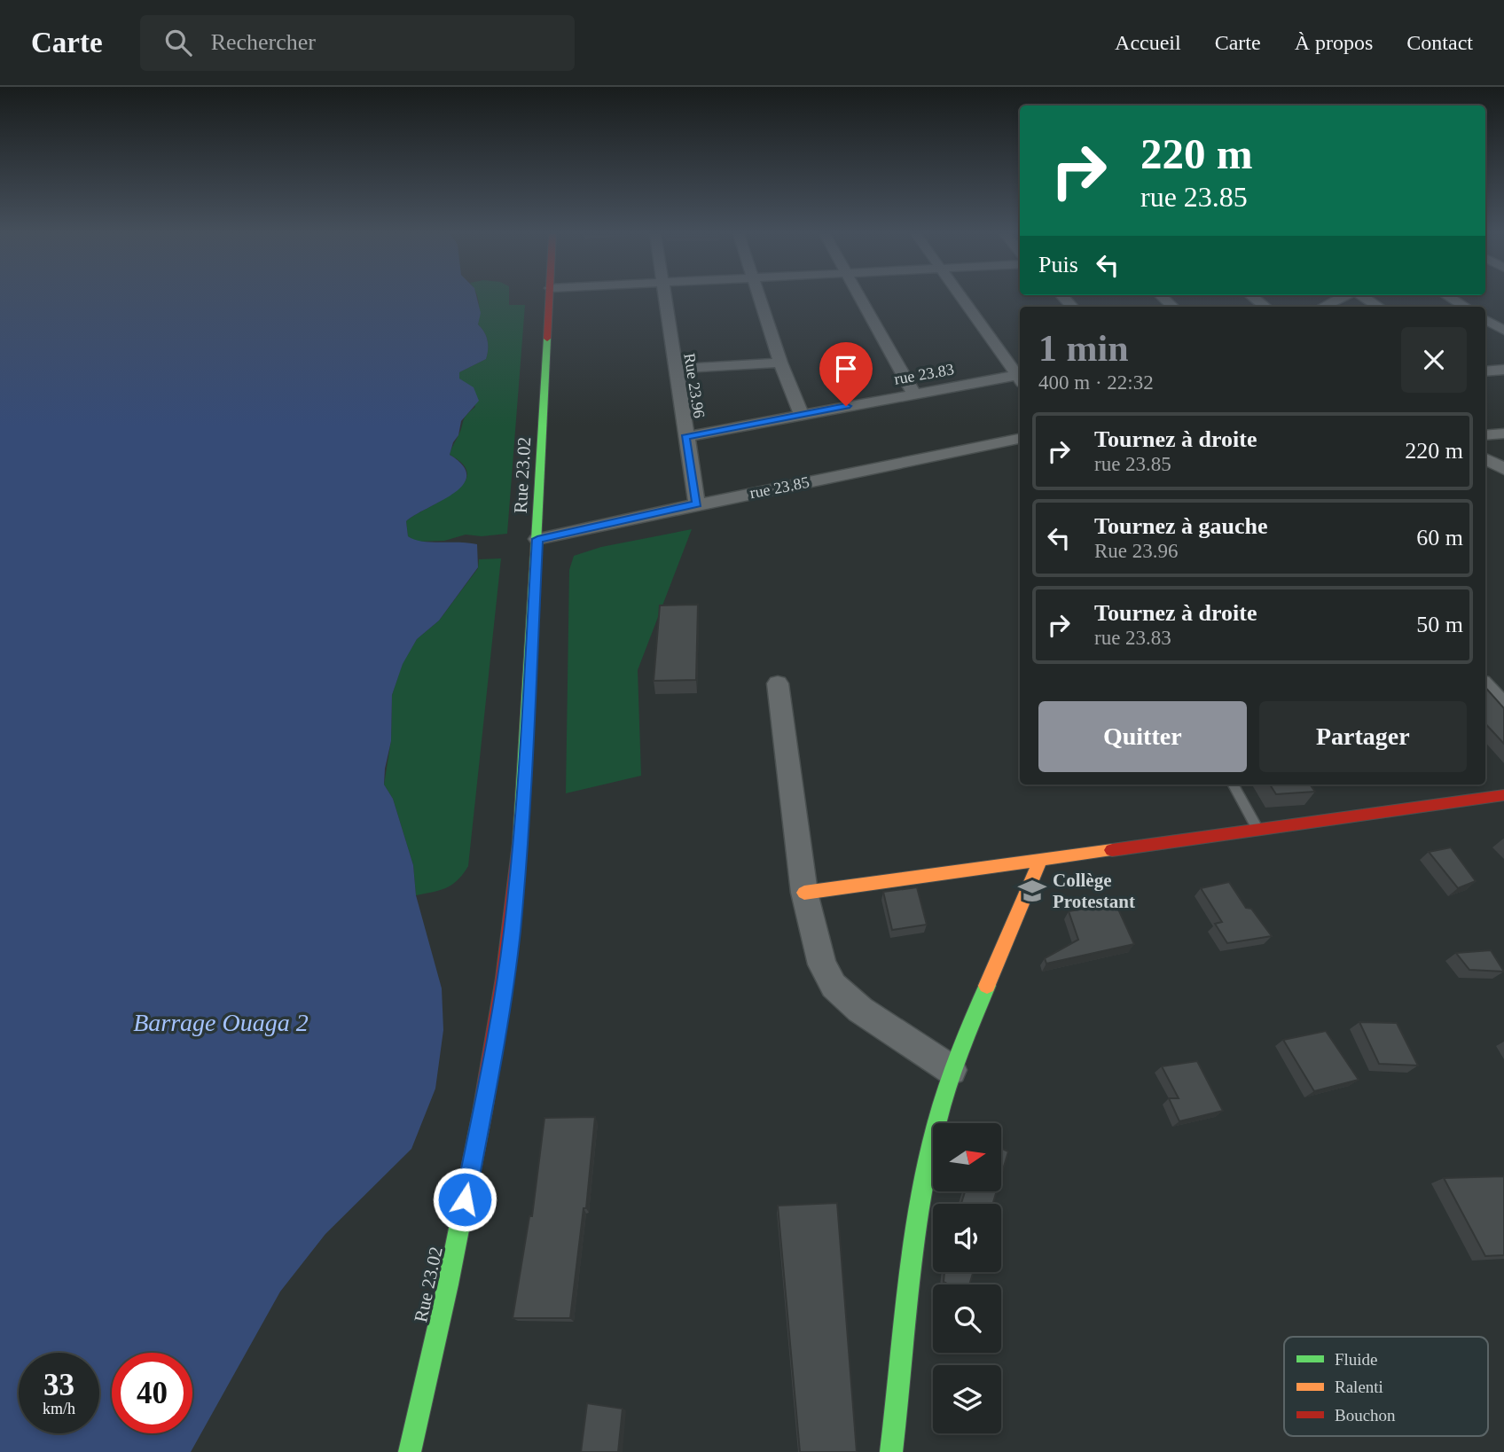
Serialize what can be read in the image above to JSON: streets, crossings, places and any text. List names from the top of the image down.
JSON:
{
  "streets": {
    "street": [
      "rue 23.83",
      "Rue 23.96",
      "Rue 23.02",
      "rue 23.85"
    ]
  },
  "crossings": [
    ["rue 23.83", "Rue 23.96"],
    ["Rue 23.96", "rue 23.85"],
    ["Rue 23.02", "rue 23.85"]
  ],
  "water": ["Barrage Ouaga 2"],
  "places": {
    "school or university": ["Collège Protestant"]
  },
  "legend": ["Fluide", "Ralenti", "Bouchon"],
  "north": "right",
  "page": {
    "header": "Carte",
    "search": "Rechercher",
    "nav": [
      "Accueil",
      "Carte",
      "À propos",
      "Contact"
    ],
    "turn": ["220 m", "rue 23.85"],
    "then": "Puis",
    "heading": ["1 min", "400 m · 22:32"],
    "list": [
      {
        "name": "Tournez à droite",
        "note": "rue 23.85",
        "value": "220 m"
      },
      {
        "name": "Tournez à gauche",
        "note": "Rue 23.96",
        "value": "60 m"
      },
      {
        "name": "Tournez à droite",
        "note": "rue 23.83",
        "value": "50 m"
      }
    ],
    "buttons": ["Quitter", "Partager"],
    "speed": "33 km/h",
    "limit": "40"
  }
}
